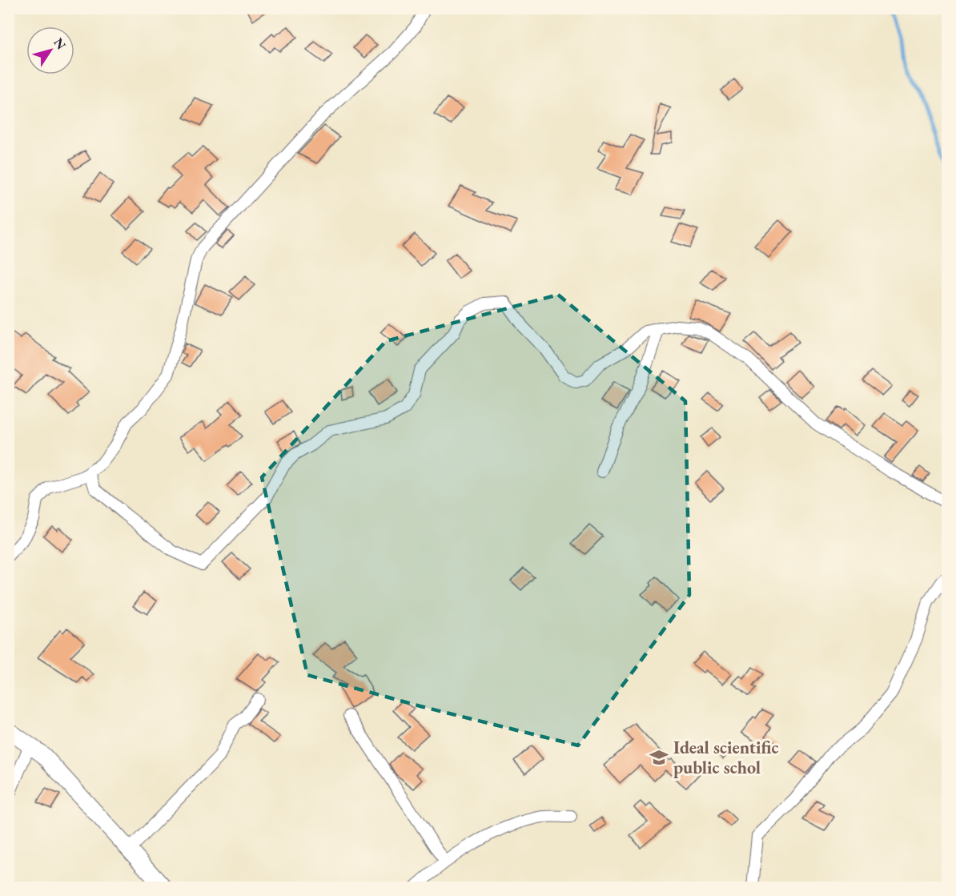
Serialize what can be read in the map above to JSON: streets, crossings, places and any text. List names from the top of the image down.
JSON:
{
  "places": {
    "school or university": ["Ideal scientific public schol"]
  },
  "north": "top right"
}
